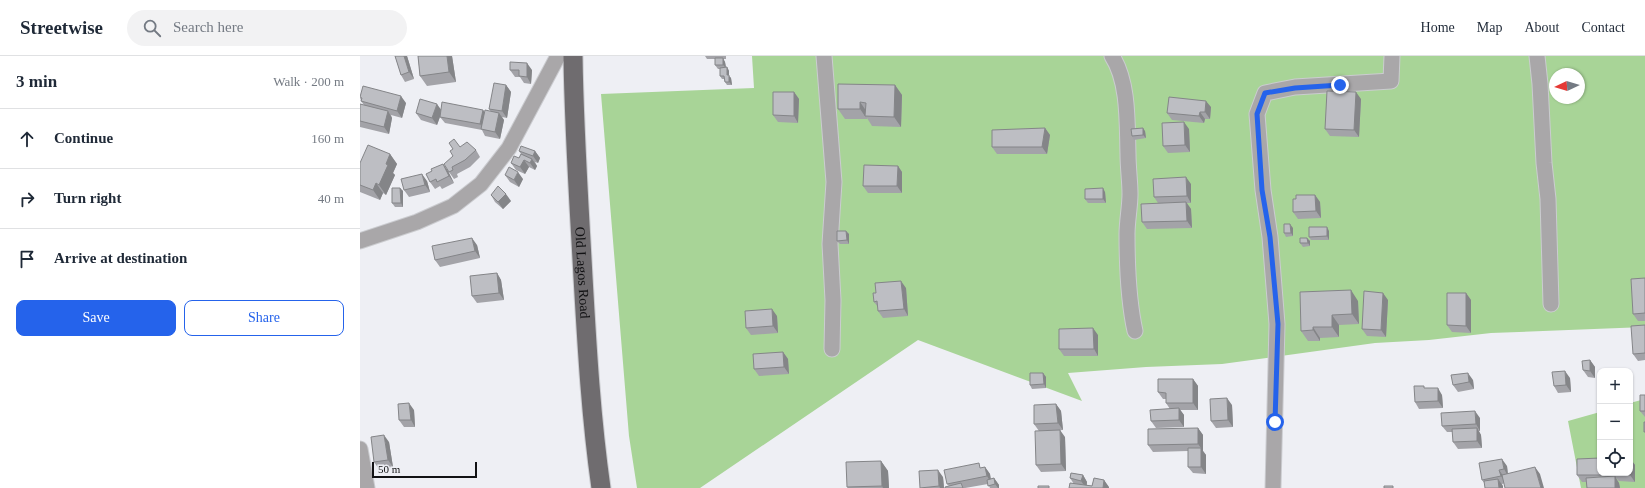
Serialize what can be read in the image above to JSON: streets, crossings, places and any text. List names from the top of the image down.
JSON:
{
  "streets": {
    "main road": ["Old Lagos Road"]
  },
  "scale_bar": "50 m",
  "north": "left",
  "page": {
    "header": "Streetwise",
    "search": "Search here",
    "nav": [
      "Home",
      "Map",
      "About",
      "Contact"
    ],
    "heading": ["3 min", "Walk · 200 m"],
    "list": [
      ["Continue", "160 m"],
      ["Turn right", "40 m"],
      "Arrive at destination"
    ],
    "buttons": ["Save", "Share"],
    "map_buttons": ["+", "−"],
    "scale": "50 m"
  }
}
